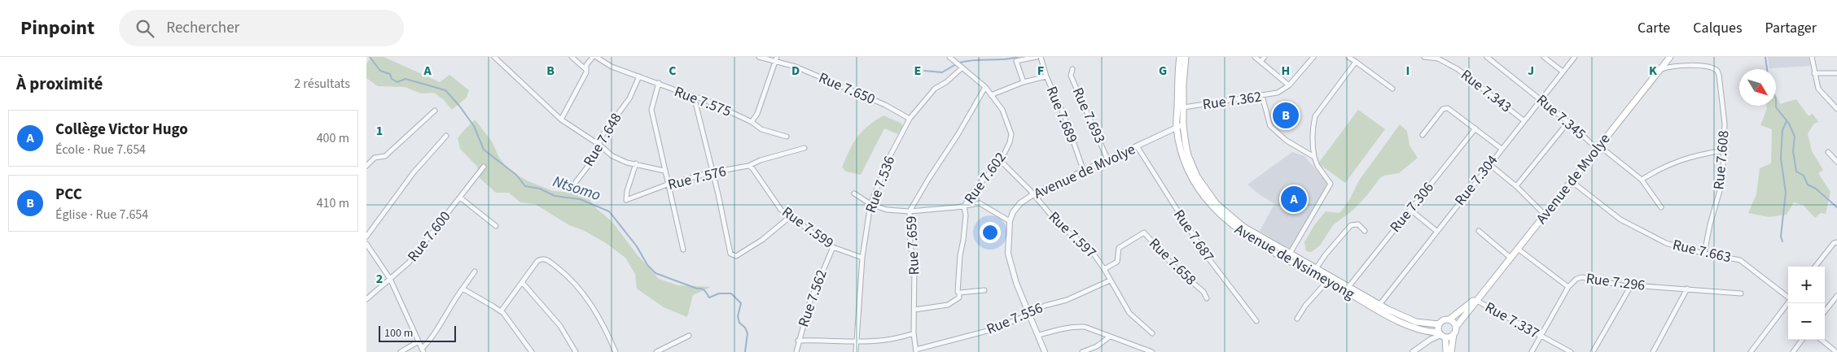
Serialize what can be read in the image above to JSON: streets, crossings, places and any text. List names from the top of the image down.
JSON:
{
  "streets": {
    "main road": ["Avenue de Mvolye", "Avenue de Nsimeyong"],
    "street": [
      "Rue 7.650",
      "Rue 7.343",
      "Rue 7.362",
      "Rue 7.575",
      "Rue 7.689",
      "Rue 7.693",
      "Rue 7.345",
      "Rue 7.648",
      "Rue 7.608",
      "Rue 7.576",
      "Rue 7.602",
      "Rue 7.304",
      "Rue 7.536",
      "Rue 7.306",
      "Rue 7.599",
      "Rue 7.597",
      "Rue 7.687",
      "Rue 7.600",
      "Rue 7.659",
      "Rue 7.663",
      "Rue 7.658",
      "Rue 7.296",
      "Rue 7.562",
      "Rue 7.556",
      "Rue 7.337"
    ]
  },
  "crossings": [
    ["Rue 7.650", "Rue 7.536"],
    ["Rue 7.343", "Rue 7.304"],
    ["Rue 7.362", "Avenue de Nsimeyong"],
    ["Rue 7.575", "Rue 7.648"],
    ["Rue 7.689", "Avenue de Mvolye"],
    ["Rue 7.693", "Avenue de Mvolye"],
    ["Rue 7.345", "Avenue de Mvolye"],
    ["Rue 7.345", "Rue 7.304"],
    ["Rue 7.608", "Avenue de Mvolye"],
    ["Rue 7.608", "Rue 7.663"],
    ["Avenue de Mvolye", "Rue 7.597"],
    ["Avenue de Mvolye", "Rue 7.687"],
    ["Avenue de Mvolye", "Rue 7.663"],
    ["Avenue de Mvolye", "Avenue de Nsimeyong"],
    ["Avenue de Mvolye", "Rue 7.556"],
    ["Avenue de Mvolye", "Rue 7.337"],
    ["Rue 7.576", "Rue 7.599"],
    ["Rue 7.602", "Rue 7.536"],
    ["Rue 7.602", "Rue 7.597"],
    ["Rue 7.602", "Rue 7.659"],
    ["Rue 7.304", "Avenue de Nsimeyong"],
    ["Rue 7.536", "Rue 7.599"],
    ["Rue 7.306", "Avenue de Nsimeyong"],
    ["Rue 7.599", "Rue 7.562"],
    ["Rue 7.597", "Rue 7.658"],
    ["Rue 7.597", "Rue 7.556"],
    ["Rue 7.659", "Rue 7.556"],
    ["Rue 7.296", "Rue 7.337"]
  ],
  "water": ["Ntsomo"],
  "scale_bar": "100 m",
  "north": "bottom right",
  "page": {
    "header": "Pinpoint",
    "search": "Rechercher",
    "nav": ["Carte", "Calques", "Partager"],
    "heading": ["À proximité", "2 résultats"],
    "pins": ["B", "A"],
    "list": [
      {
        "mark": "A",
        "name": "Collège Victor Hugo",
        "note": "École · Rue 7.654",
        "value": "400 m"
      },
      {
        "mark": "B",
        "name": "PCC",
        "note": "Église · Rue 7.654",
        "value": "410 m"
      }
    ],
    "map_buttons": ["+", "−"],
    "scale": "100 m"
  },
  "grid": {
    "columns": [
      "A",
      "B",
      "C",
      "D",
      "E",
      "F",
      "G",
      "H",
      "I",
      "J",
      "K"
    ],
    "rows": ["1", "2"]
  }
}
